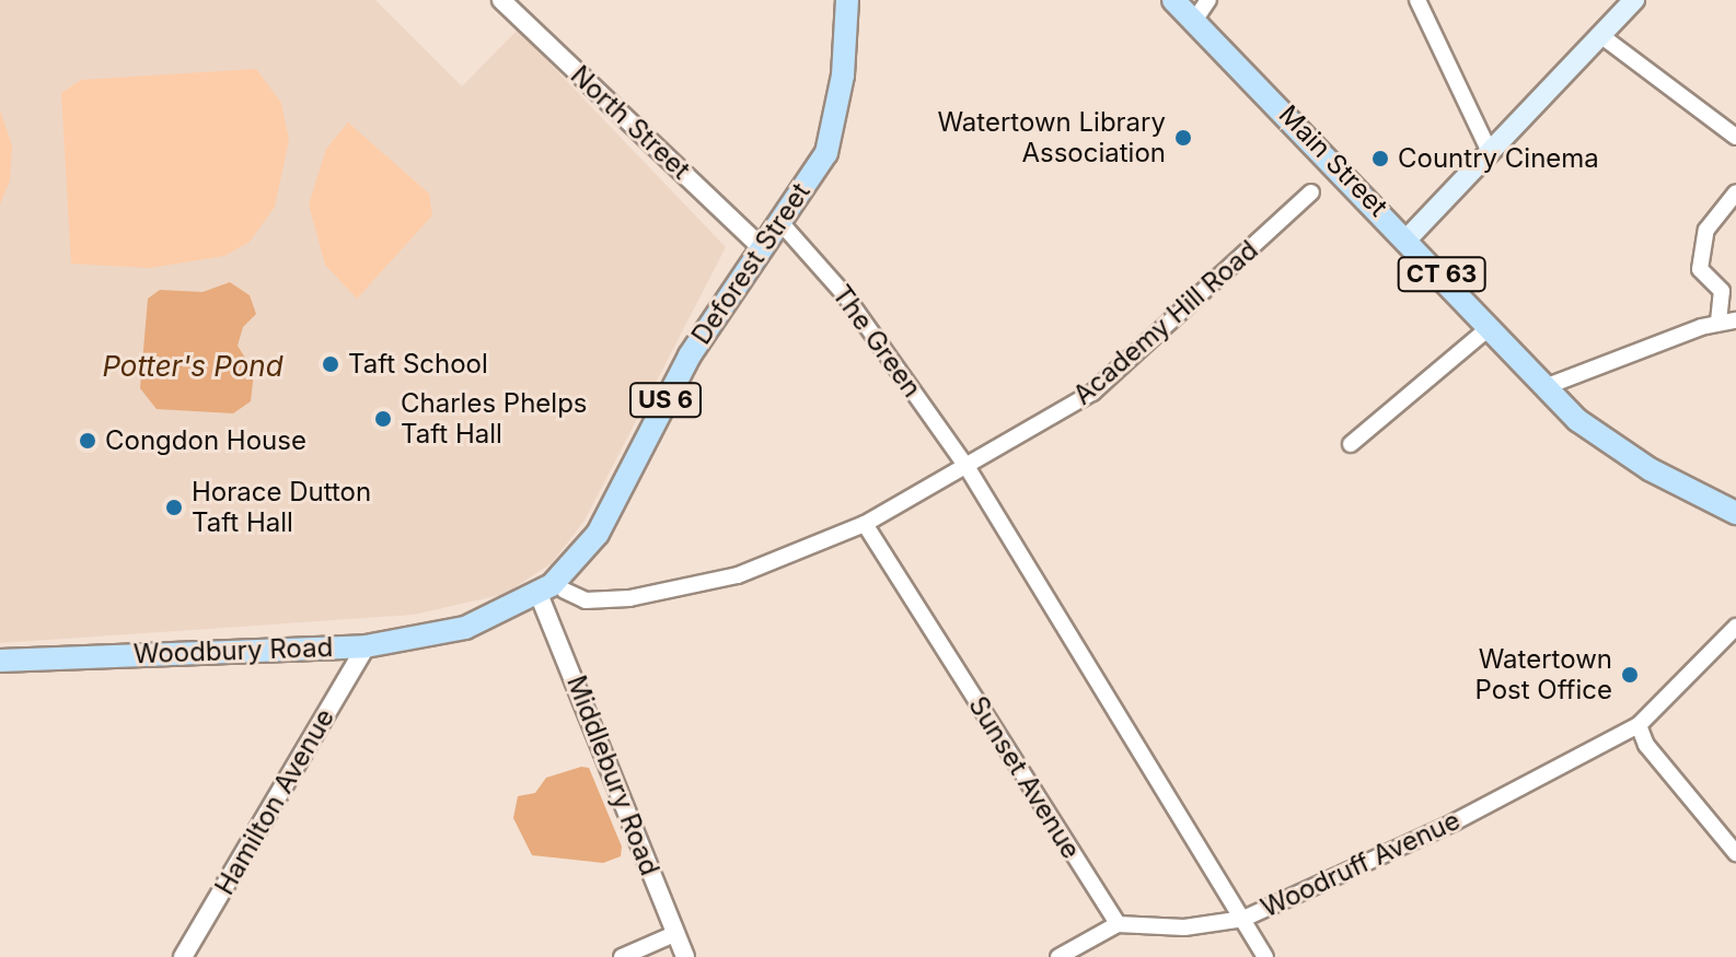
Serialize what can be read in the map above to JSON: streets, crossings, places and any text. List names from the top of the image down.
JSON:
{
  "streets": {
    "main road": [
      "Main Street",
      "Deforest Street",
      "CT 63",
      "US 6",
      "Woodbury Road"
    ],
    "street": [
      "North Street",
      "Academy Hill Road",
      "The Green",
      "Middlebury Road",
      "Sunset Avenue",
      "Hamilton Avenue",
      "Woodruff Avenue"
    ]
  },
  "crossings": [
    ["North Street", "Deforest Street"],
    ["Deforest Street", "The Green"],
    ["Deforest Street", "Woodbury Road"],
    ["Academy Hill Road", "The Green"],
    ["Academy Hill Road", "Woodruff Avenue"],
    ["The Green", "Woodruff Avenue"],
    ["Woodbury Road", "Middlebury Road"],
    ["Woodbury Road", "Hamilton Avenue"]
  ],
  "water": ["Potter's Pond"],
  "places": [
    "Watertown Library Association",
    "Country Cinema",
    "Taft School",
    "Charles Phelps Taft Hall",
    "Congdon House",
    "Horace Dutton Taft Hall",
    "Watertown Post Office"
  ]
}
